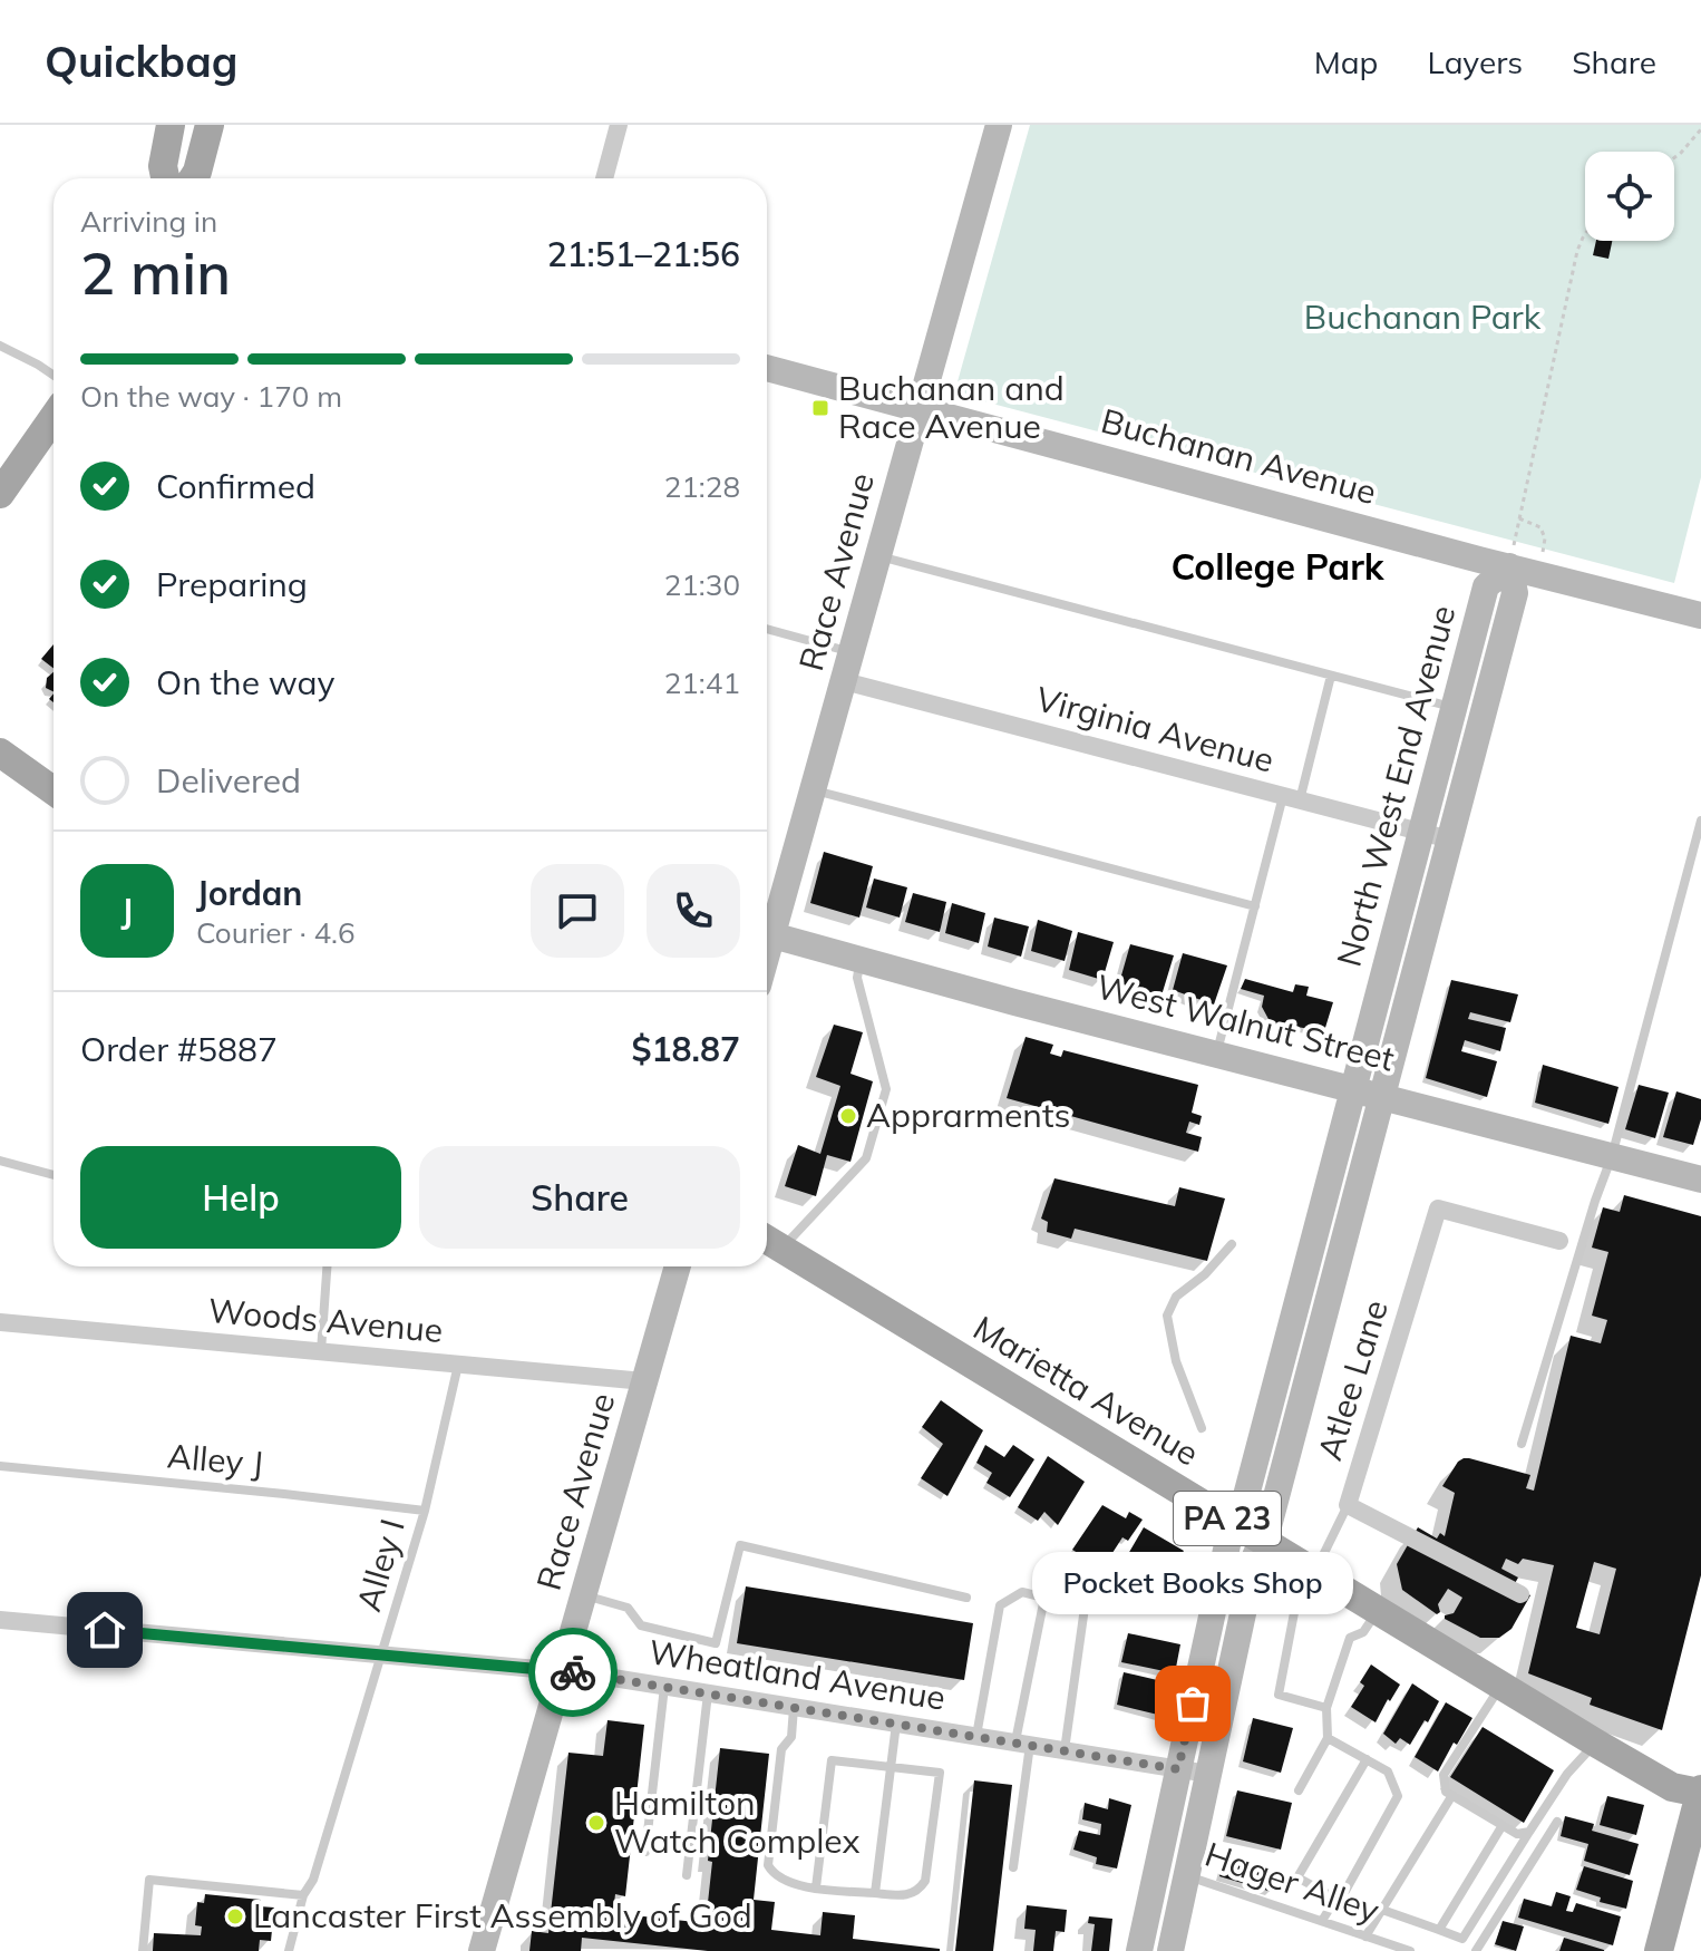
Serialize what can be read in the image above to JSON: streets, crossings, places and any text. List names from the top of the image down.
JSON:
{
  "streets": {
    "main road": ["Marietta Avenue", "PA 23"],
    "street": [
      "Buchanan Avenue",
      "Race Avenue",
      "Virginia Avenue",
      "North West End Avenue",
      "West Walnut Street",
      "Woods Avenue",
      "Atlee Lane",
      "Wheatland Avenue"
    ],
    "lane": ["Alley J", "Alley I", "Hager Alley"]
  },
  "crossings": [
    ["Buchanan Avenue", "Race Avenue"],
    ["Buchanan Avenue", "North West End Avenue"],
    ["Race Avenue", "Virginia Avenue"],
    ["Race Avenue", "West Walnut Street"],
    ["Race Avenue", "Woods Avenue"],
    ["Race Avenue", "Wheatland Avenue"],
    ["Virginia Avenue", "North West End Avenue"],
    ["North West End Avenue", "West Walnut Street"],
    ["North West End Avenue", "Marietta Avenue"],
    ["North West End Avenue", "Wheatland Avenue"],
    ["North West End Avenue", "Hager Alley"],
    ["Woods Avenue", "Alley I"],
    ["Alley J", "Alley I"],
    ["Alley I", "Wheatland Avenue"]
  ],
  "districts": ["College Park"],
  "parks": ["Buchanan Park"],
  "places": {
    "transit": ["Buchanan and Race Avenue"],
    "other": [
      "Apprarments",
      "Pocket Books Shop",
      "Hamilton Watch Complex",
      "Lancaster First Assembly of God"
    ]
  },
  "page": {
    "header": "Quickbag",
    "nav": ["Map", "Layers", "Share"],
    "heading": ["2 min", "Arriving in", "21:51–21:56"],
    "panel": [
      "Jordan",
      "Courier · 4.6",
      "Order #5887",
      "$18.87"
    ],
    "bar": "On the way · 170 m",
    "list": [
      ["Confirmed", "21:28"],
      ["Preparing", "21:30"],
      ["On the way", "21:41"],
      "Delivered"
    ],
    "round": "J",
    "buttons": ["Help", "Share"],
    "bubble": "Pocket Books Shop"
  }
}
